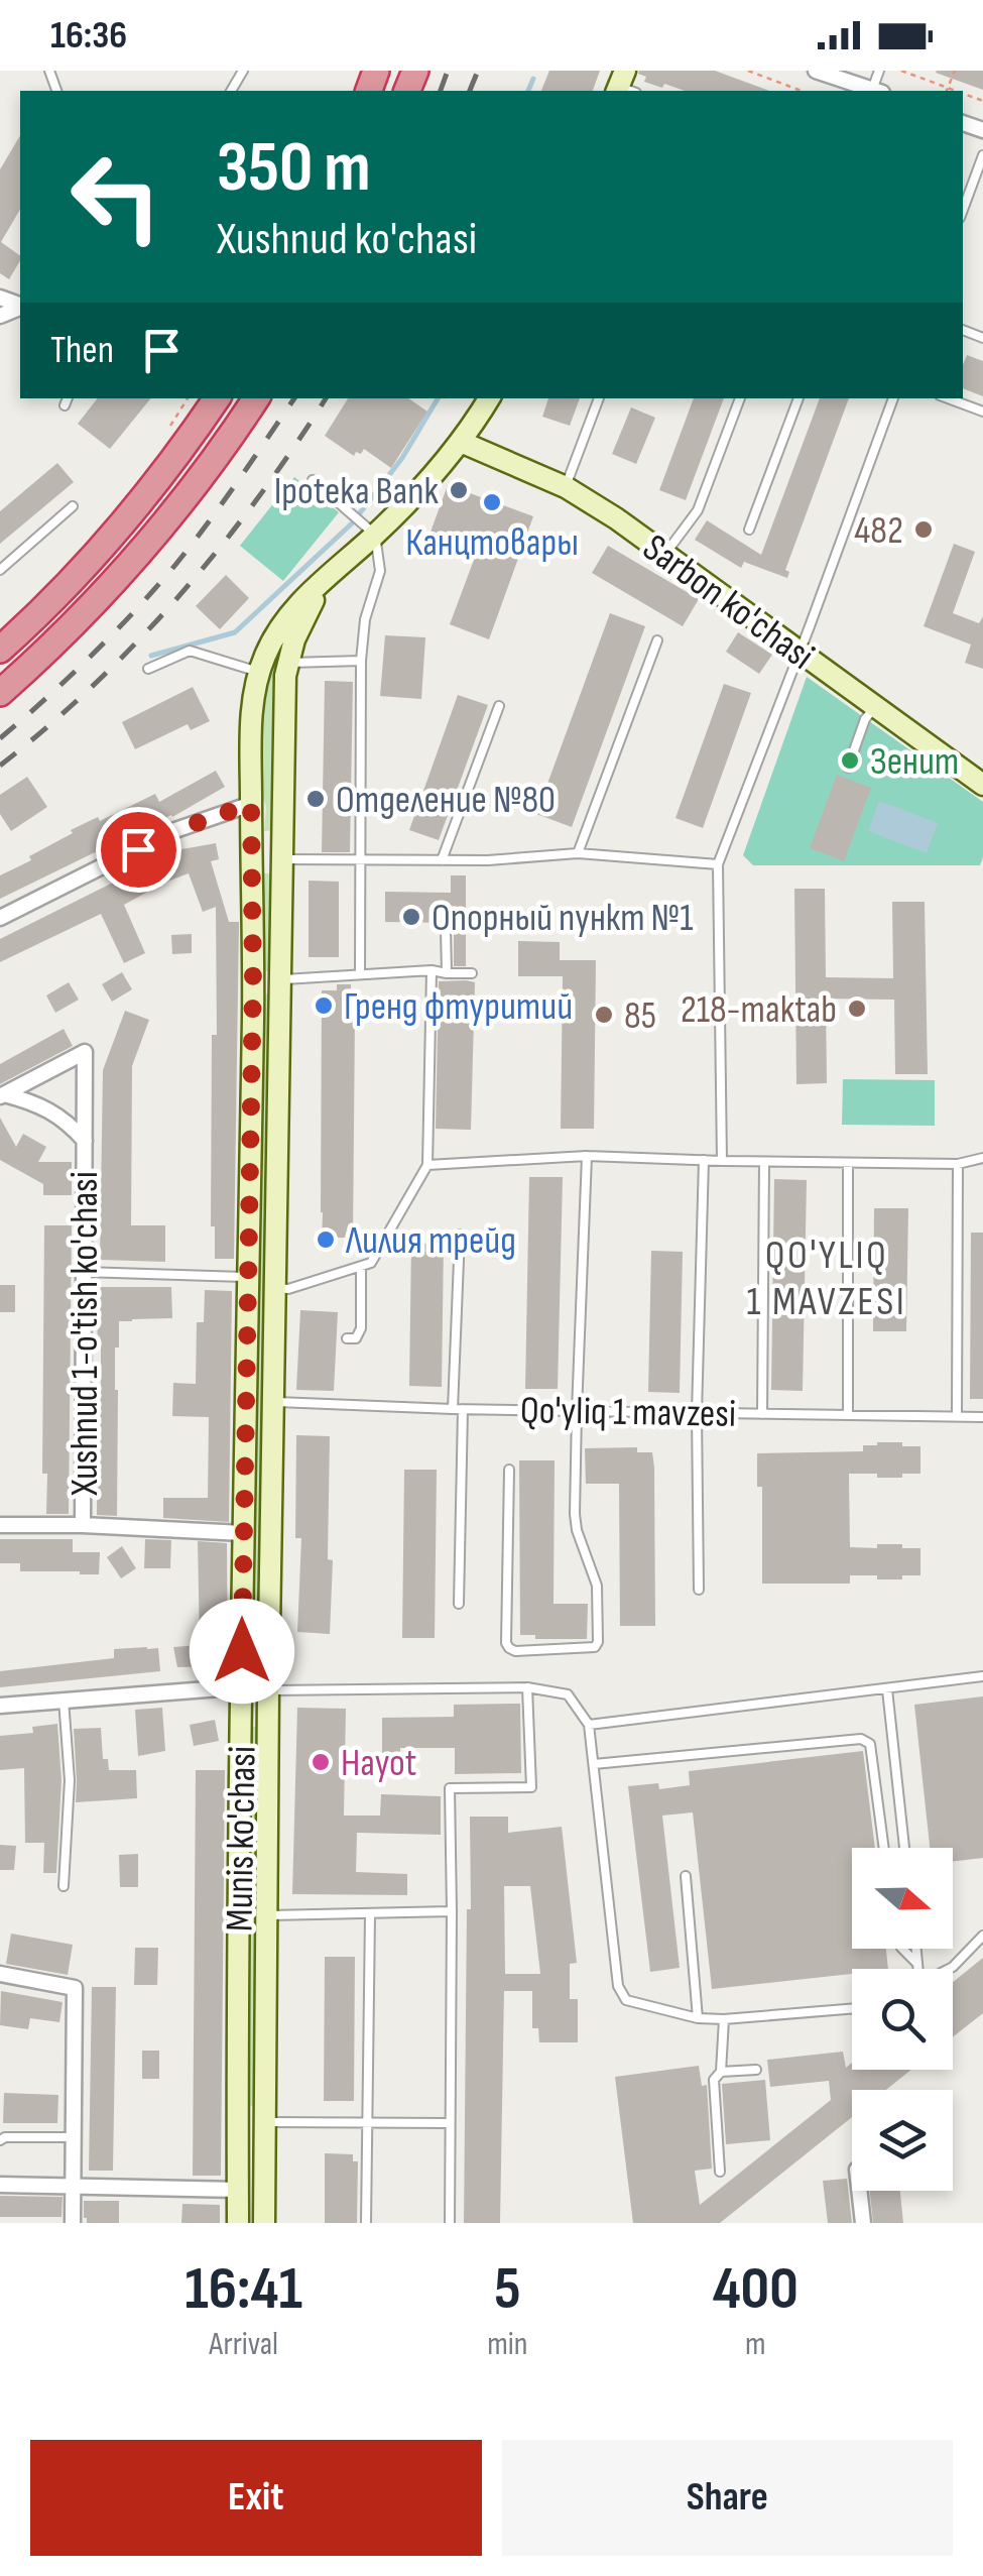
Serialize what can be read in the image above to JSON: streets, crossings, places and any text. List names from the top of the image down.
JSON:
{
  "streets": {
    "street": ["Sarbon ko'chasi", "Xushnud 1-o'tish ko'chasi", "Munis ko'chasi"],
    "lane": ["Qo'yliq 1 mavzesi"]
  },
  "crossings": [
    ["Sarbon ko'chasi", "Munis ko'chasi"],
    ["Qo'yliq 1 mavzesi", "Munis ko'chasi"]
  ],
  "districts": ["QO'YLIQ 1 MAVZESI"],
  "places": [
    "Ipoteka Bank",
    "Канцтовары",
    "482",
    "Зенит",
    "Отделение №80",
    "Опорный пункт №1",
    "Гренд фтуритий",
    "218-maktab",
    "85",
    "Лилия трейд",
    "Hayot"
  ],
  "north": "right",
  "page": {
    "status": "16:36",
    "turn": ["350 m", "Xushnud ko'chasi"],
    "then": "Then",
    "eta": [
      "16:41",
      "Arrival",
      "5",
      "min",
      "400",
      "m"
    ],
    "buttons": ["Exit", "Share"]
  }
}
